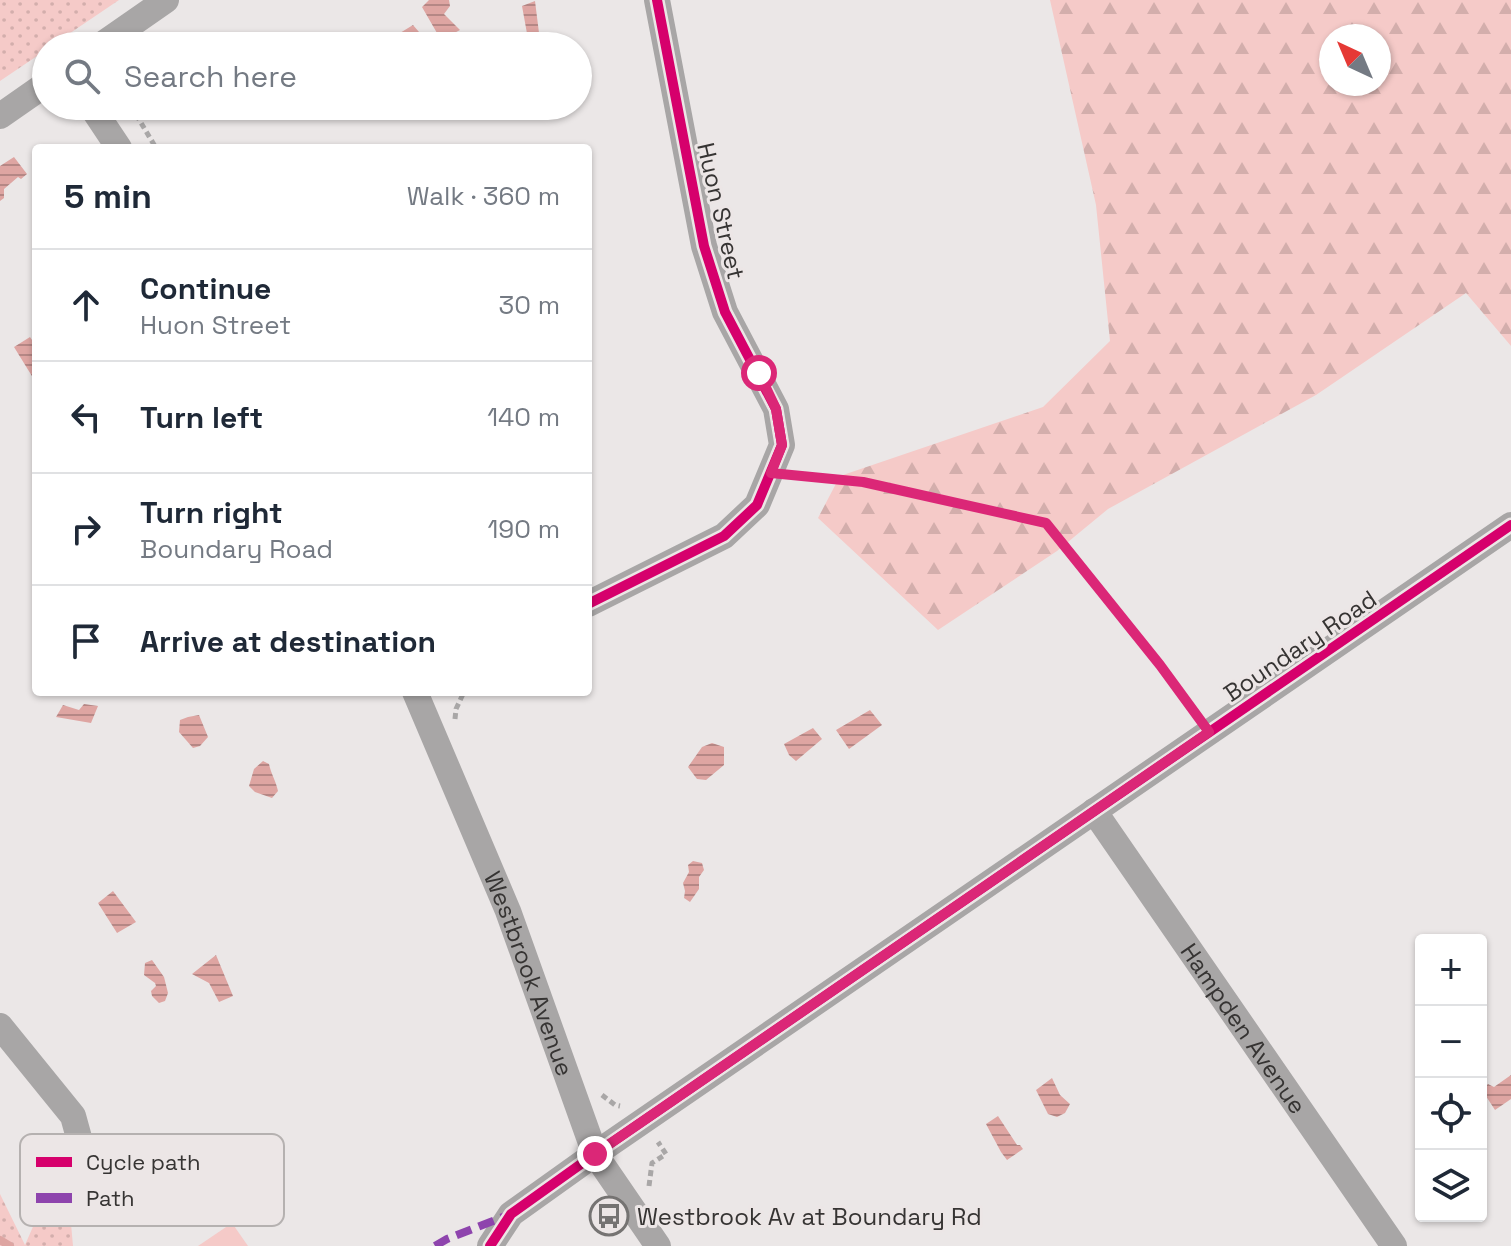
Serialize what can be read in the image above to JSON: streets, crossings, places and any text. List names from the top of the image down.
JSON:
{
  "streets": {
    "street": [
      "Huon Street",
      "Boundary Road",
      "Westbrook Avenue",
      "Hampden Avenue"
    ]
  },
  "crossings": [
    ["Boundary Road", "Westbrook Avenue"],
    ["Boundary Road", "Hampden Avenue"]
  ],
  "places": {
    "bus stop": ["Westbrook Av at Boundary Rd"]
  },
  "legend": ["Cycle path", "Path"],
  "north": "top left",
  "page": {
    "search": "Search here",
    "heading": ["5 min", "Walk · 360 m"],
    "list": [
      ["Continue", "Huon Street", "30 m"],
      ["Turn left", "140 m"],
      ["Turn right", "Boundary Road", "190 m"],
      "Arrive at destination"
    ],
    "map_buttons": ["+", "−"]
  }
}
